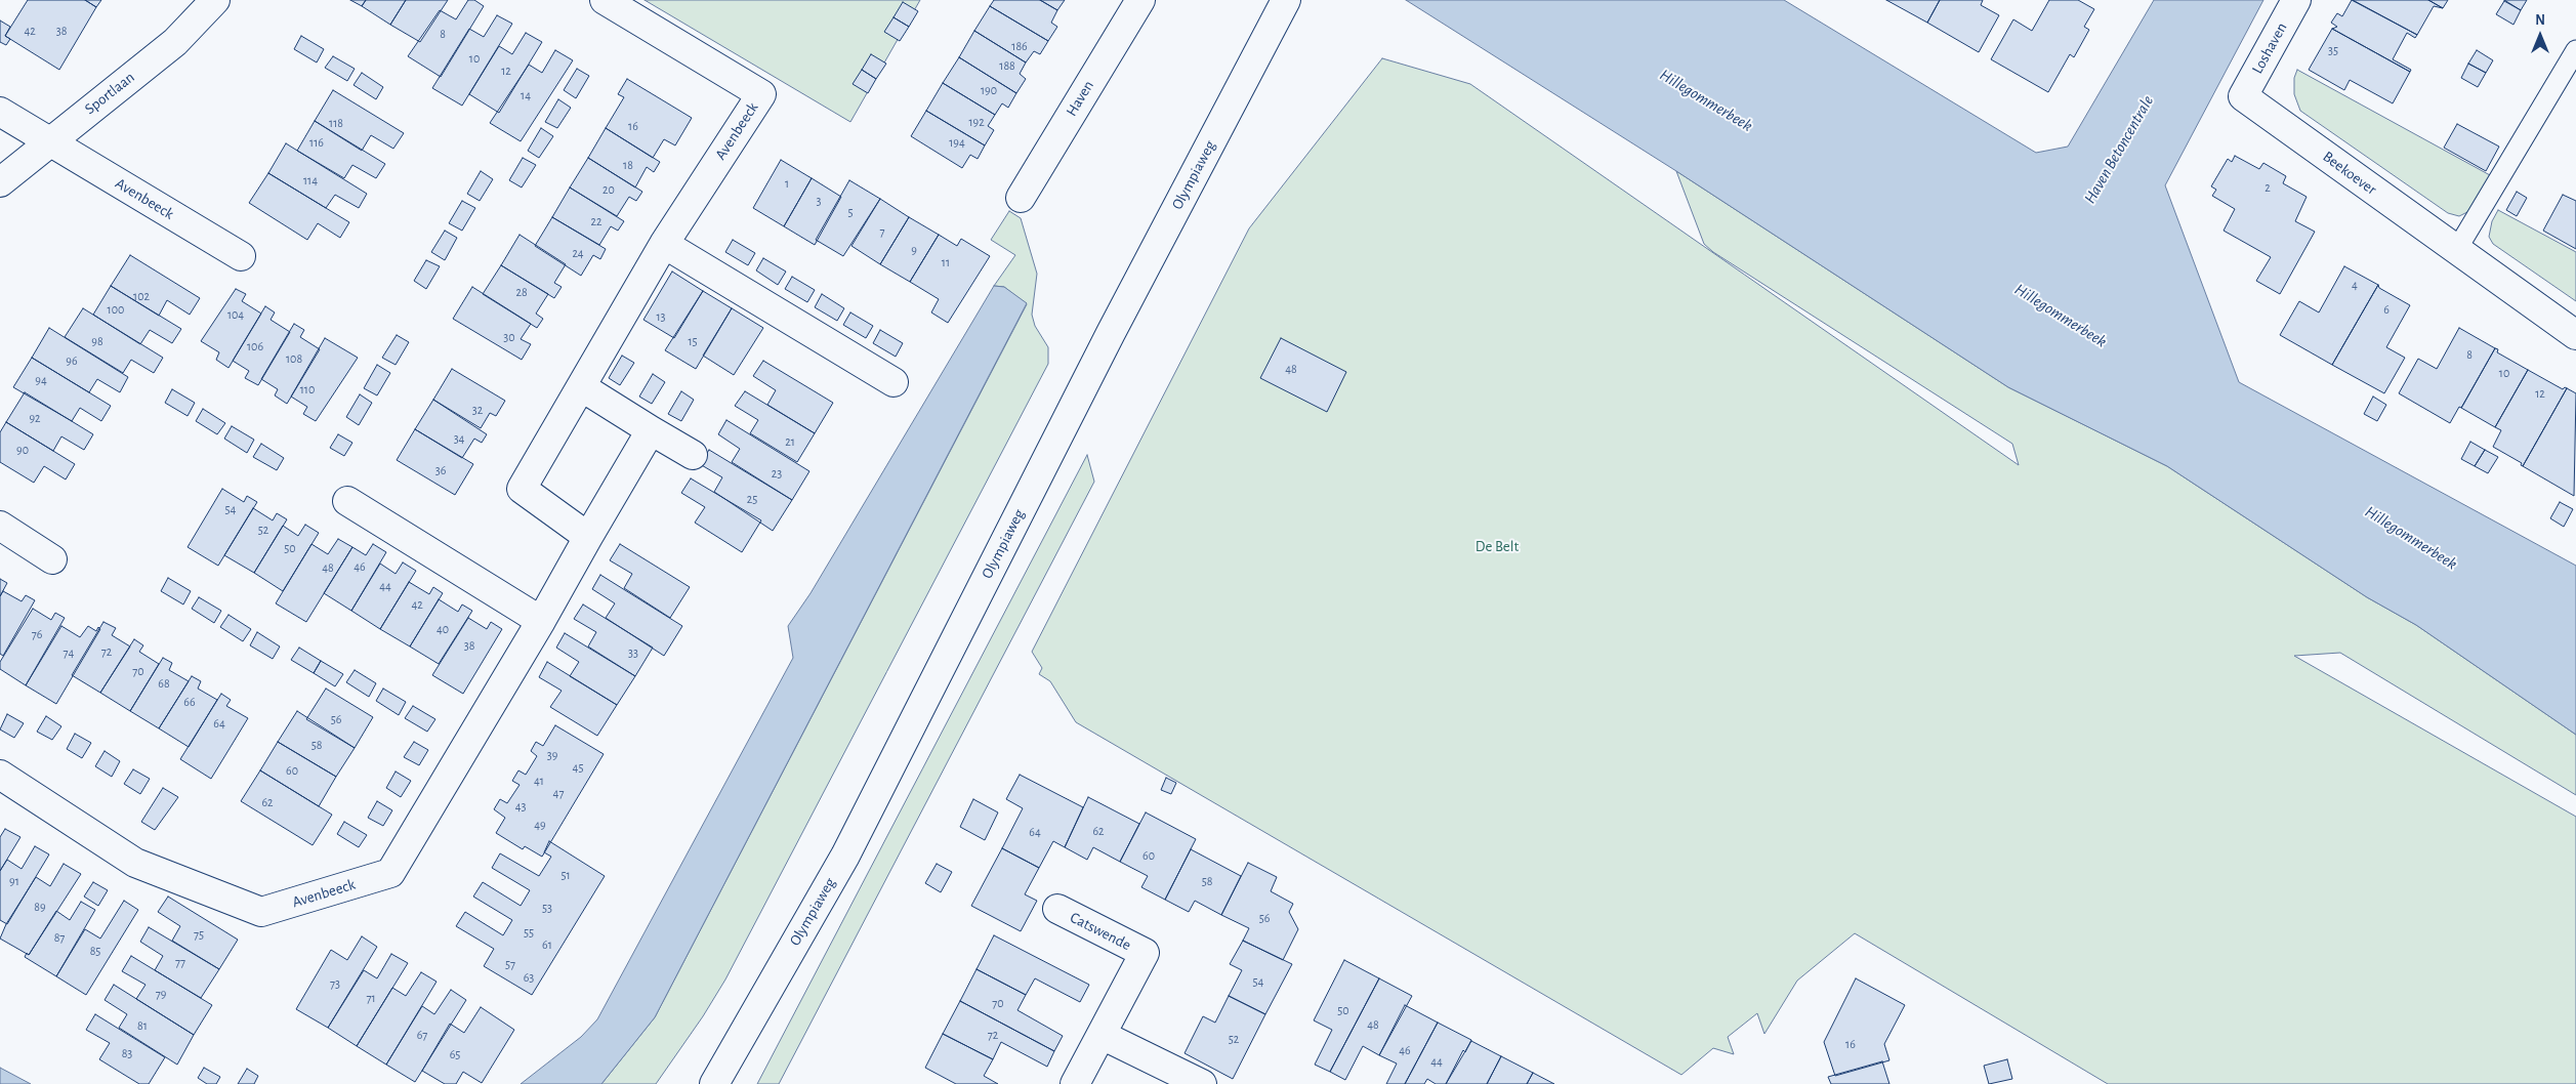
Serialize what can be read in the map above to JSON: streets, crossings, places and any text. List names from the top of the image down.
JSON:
{
  "streets": {
    "street": [
      "Loshaven",
      "Sportlaan",
      "Haven",
      "Avenbeeck",
      "Beekoever",
      "Olympiaweg",
      "Catswende"
    ]
  },
  "crossings": [
    ["Loshaven", "Beekoever"],
    ["Sportlaan", "Avenbeeck"]
  ],
  "water": ["Hillegommerbeek", "Haven Betoncentrale"],
  "parks": ["De Belt"],
  "house_numbers": [
    "42",
    "38",
    "8",
    "186",
    "35",
    "10",
    "188",
    "12",
    "190",
    "14",
    "192",
    "118",
    "16",
    "116",
    "194",
    "18",
    "114",
    "1",
    "2",
    "20",
    "3",
    "5",
    "22",
    "7",
    "9",
    "24",
    "11",
    "4",
    "28",
    "102",
    "100",
    "6",
    "104",
    "13",
    "30",
    "98",
    "15",
    "106",
    "8",
    "108",
    "96",
    "48",
    "10",
    "94",
    "110",
    "12",
    "32",
    "92",
    "34",
    "21",
    "90",
    "36",
    "23",
    "25",
    "54",
    "52",
    "50",
    "46",
    "48",
    "44",
    "42",
    "40",
    "76",
    "38",
    "72",
    "74",
    "33",
    "70",
    "68",
    "66",
    "56",
    "64",
    "58",
    "39",
    "45",
    "60",
    "41",
    "47",
    "62",
    "43",
    "49",
    "62",
    "64",
    "60",
    "51",
    "91",
    "58",
    "89",
    "53",
    "56",
    "55",
    "75",
    "87",
    "61",
    "85",
    "77",
    "57",
    "63",
    "54",
    "73",
    "79",
    "71",
    "70",
    "50",
    "48",
    "81",
    "67",
    "72",
    "52",
    "16",
    "46",
    "83",
    "65",
    "44"
  ],
  "north": "top"
}
